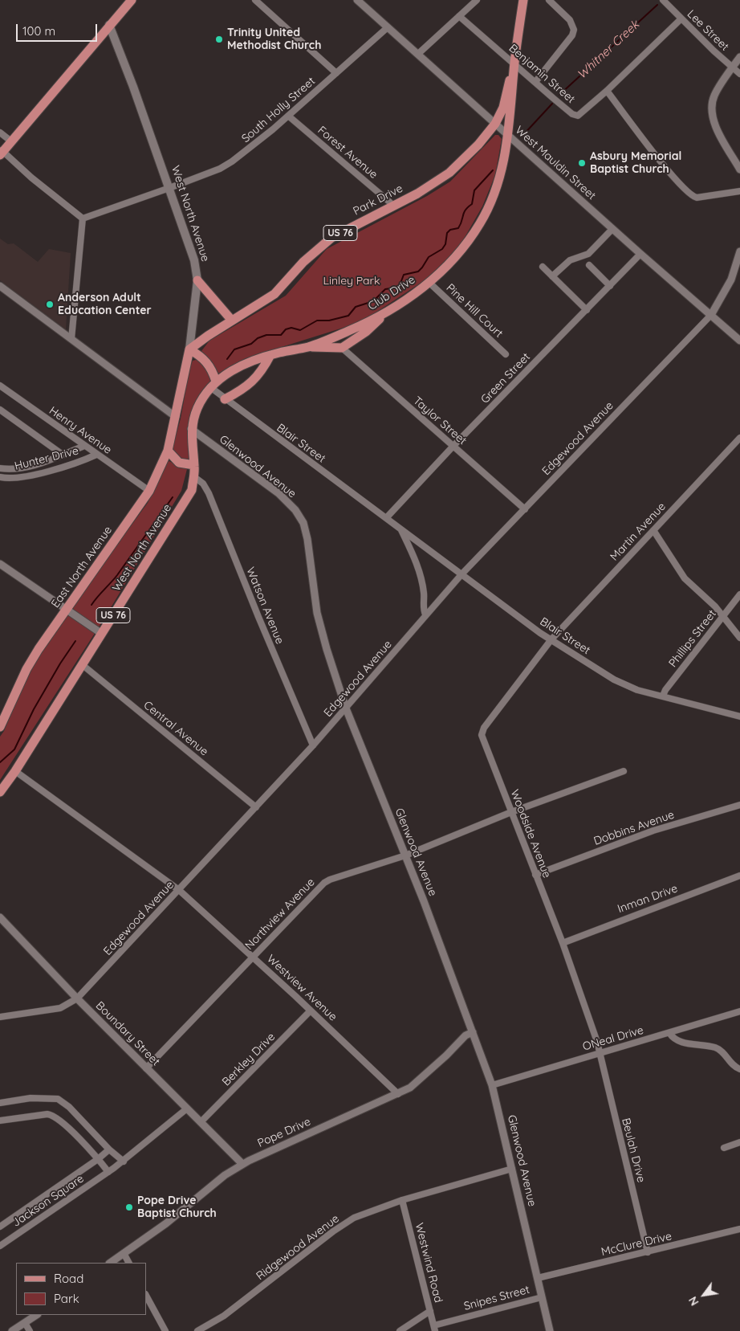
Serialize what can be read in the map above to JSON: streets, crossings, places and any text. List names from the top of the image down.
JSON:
{
  "streets": {
    "main road": [
      "Park Drive",
      "West North Avenue",
      "US 76",
      "Club Drive",
      "East North Avenue"
    ],
    "street": [
      "Lee Street",
      "Benjamin Street",
      "South Holly Street",
      "Forest Avenue",
      "West Mauldin Street",
      "Pine Hill Court",
      "Green Street",
      "Taylor Street",
      "Henry Avenue",
      "Edgewood Avenue",
      "Blair Street",
      "Hunter Drive",
      "Glenwood Avenue",
      "Martin Avenue",
      "Watson Avenue",
      "Phillips Street",
      "Central Avenue",
      "Dobbins Avenue",
      "Woodside Avenue",
      "Inman Drive",
      "Northview Avenue",
      "Westview Avenue",
      "Boundary Street",
      "ONeal Drive",
      "Berkley Drive",
      "Pope Drive",
      "Beulah Drive",
      "Jackson Square",
      "McClure Drive",
      "Ridgewood Avenue",
      "Westwind Road",
      "Snipes Street"
    ]
  },
  "crossings": [
    ["Lee Street", "Benjamin Street"],
    ["Benjamin Street", "US 76"],
    ["South Holly Street", "Forest Avenue"],
    ["South Holly Street", "West Mauldin Street"],
    ["South Holly Street", "West North Avenue"],
    ["Forest Avenue", "Park Drive"],
    ["West Mauldin Street", "Park Drive"],
    ["West Mauldin Street", "US 76"],
    ["West Mauldin Street", "Club Drive"],
    ["West Mauldin Street", "Green Street"],
    ["West Mauldin Street", "Edgewood Avenue"],
    ["Park Drive", "West North Avenue"],
    ["Park Drive", "US 76"],
    ["West North Avenue", "US 76"],
    ["West North Avenue", "Glenwood Avenue"],
    ["West North Avenue", "East North Avenue"],
    ["West North Avenue", "Watson Avenue"],
    ["West North Avenue", "Central Avenue"],
    ["West North Avenue", "Westview Avenue"],
    ["US 76", "Club Drive"],
    ["US 76", "Blair Street"],
    ["US 76", "Glenwood Avenue"],
    ["Club Drive", "Pine Hill Court"],
    ["Club Drive", "Blair Street"],
    ["Green Street", "Taylor Street"],
    ["Green Street", "Blair Street"],
    ["Taylor Street", "Edgewood Avenue"],
    ["Henry Avenue", "Hunter Drive"],
    ["Henry Avenue", "East North Avenue"],
    ["Edgewood Avenue", "Blair Street"],
    ["Edgewood Avenue", "Glenwood Avenue"],
    ["Edgewood Avenue", "Watson Avenue"],
    ["Edgewood Avenue", "Central Avenue"],
    ["Edgewood Avenue", "Westview Avenue"],
    ["Edgewood Avenue", "Boundary Street"],
    ["Blair Street", "Martin Avenue"],
    ["Blair Street", "Phillips Street"],
    ["Blair Street", "Woodside Avenue"],
    ["Glenwood Avenue", "Northview Avenue"],
    ["Glenwood Avenue", "ONeal Drive"],
    ["Glenwood Avenue", "Pope Drive"],
    ["Glenwood Avenue", "McClure Drive"],
    ["Glenwood Avenue", "Ridgewood Avenue"],
    ["Glenwood Avenue", "Snipes Street"],
    ["Martin Avenue", "Woodside Avenue"],
    ["Dobbins Avenue", "Woodside Avenue"],
    ["Woodside Avenue", "Inman Drive"],
    ["Woodside Avenue", "Northview Avenue"],
    ["Woodside Avenue", "ONeal Drive"],
    ["Woodside Avenue", "Beulah Drive"],
    ["Northview Avenue", "Westview Avenue"],
    ["Northview Avenue", "Boundary Street"],
    ["Westview Avenue", "Berkley Drive"],
    ["Westview Avenue", "Pope Drive"],
    ["Boundary Street", "Berkley Drive"],
    ["Boundary Street", "Pope Drive"],
    ["Boundary Street", "Jackson Square"],
    ["ONeal Drive", "Beulah Drive"],
    ["Beulah Drive", "McClure Drive"],
    ["Ridgewood Avenue", "Westwind Road"],
    ["Westwind Road", "Snipes Street"]
  ],
  "water": ["Whitner Creek"],
  "parks": ["Linley Park"],
  "places": [
    "Trinity United Methodist Church",
    "Asbury Memorial Baptist Church",
    "Anderson Adult Education Center",
    "Pope Drive Baptist Church"
  ],
  "legend": ["Road", "Park"],
  "scale_bar": "100 m",
  "north": "bottom left"
}
